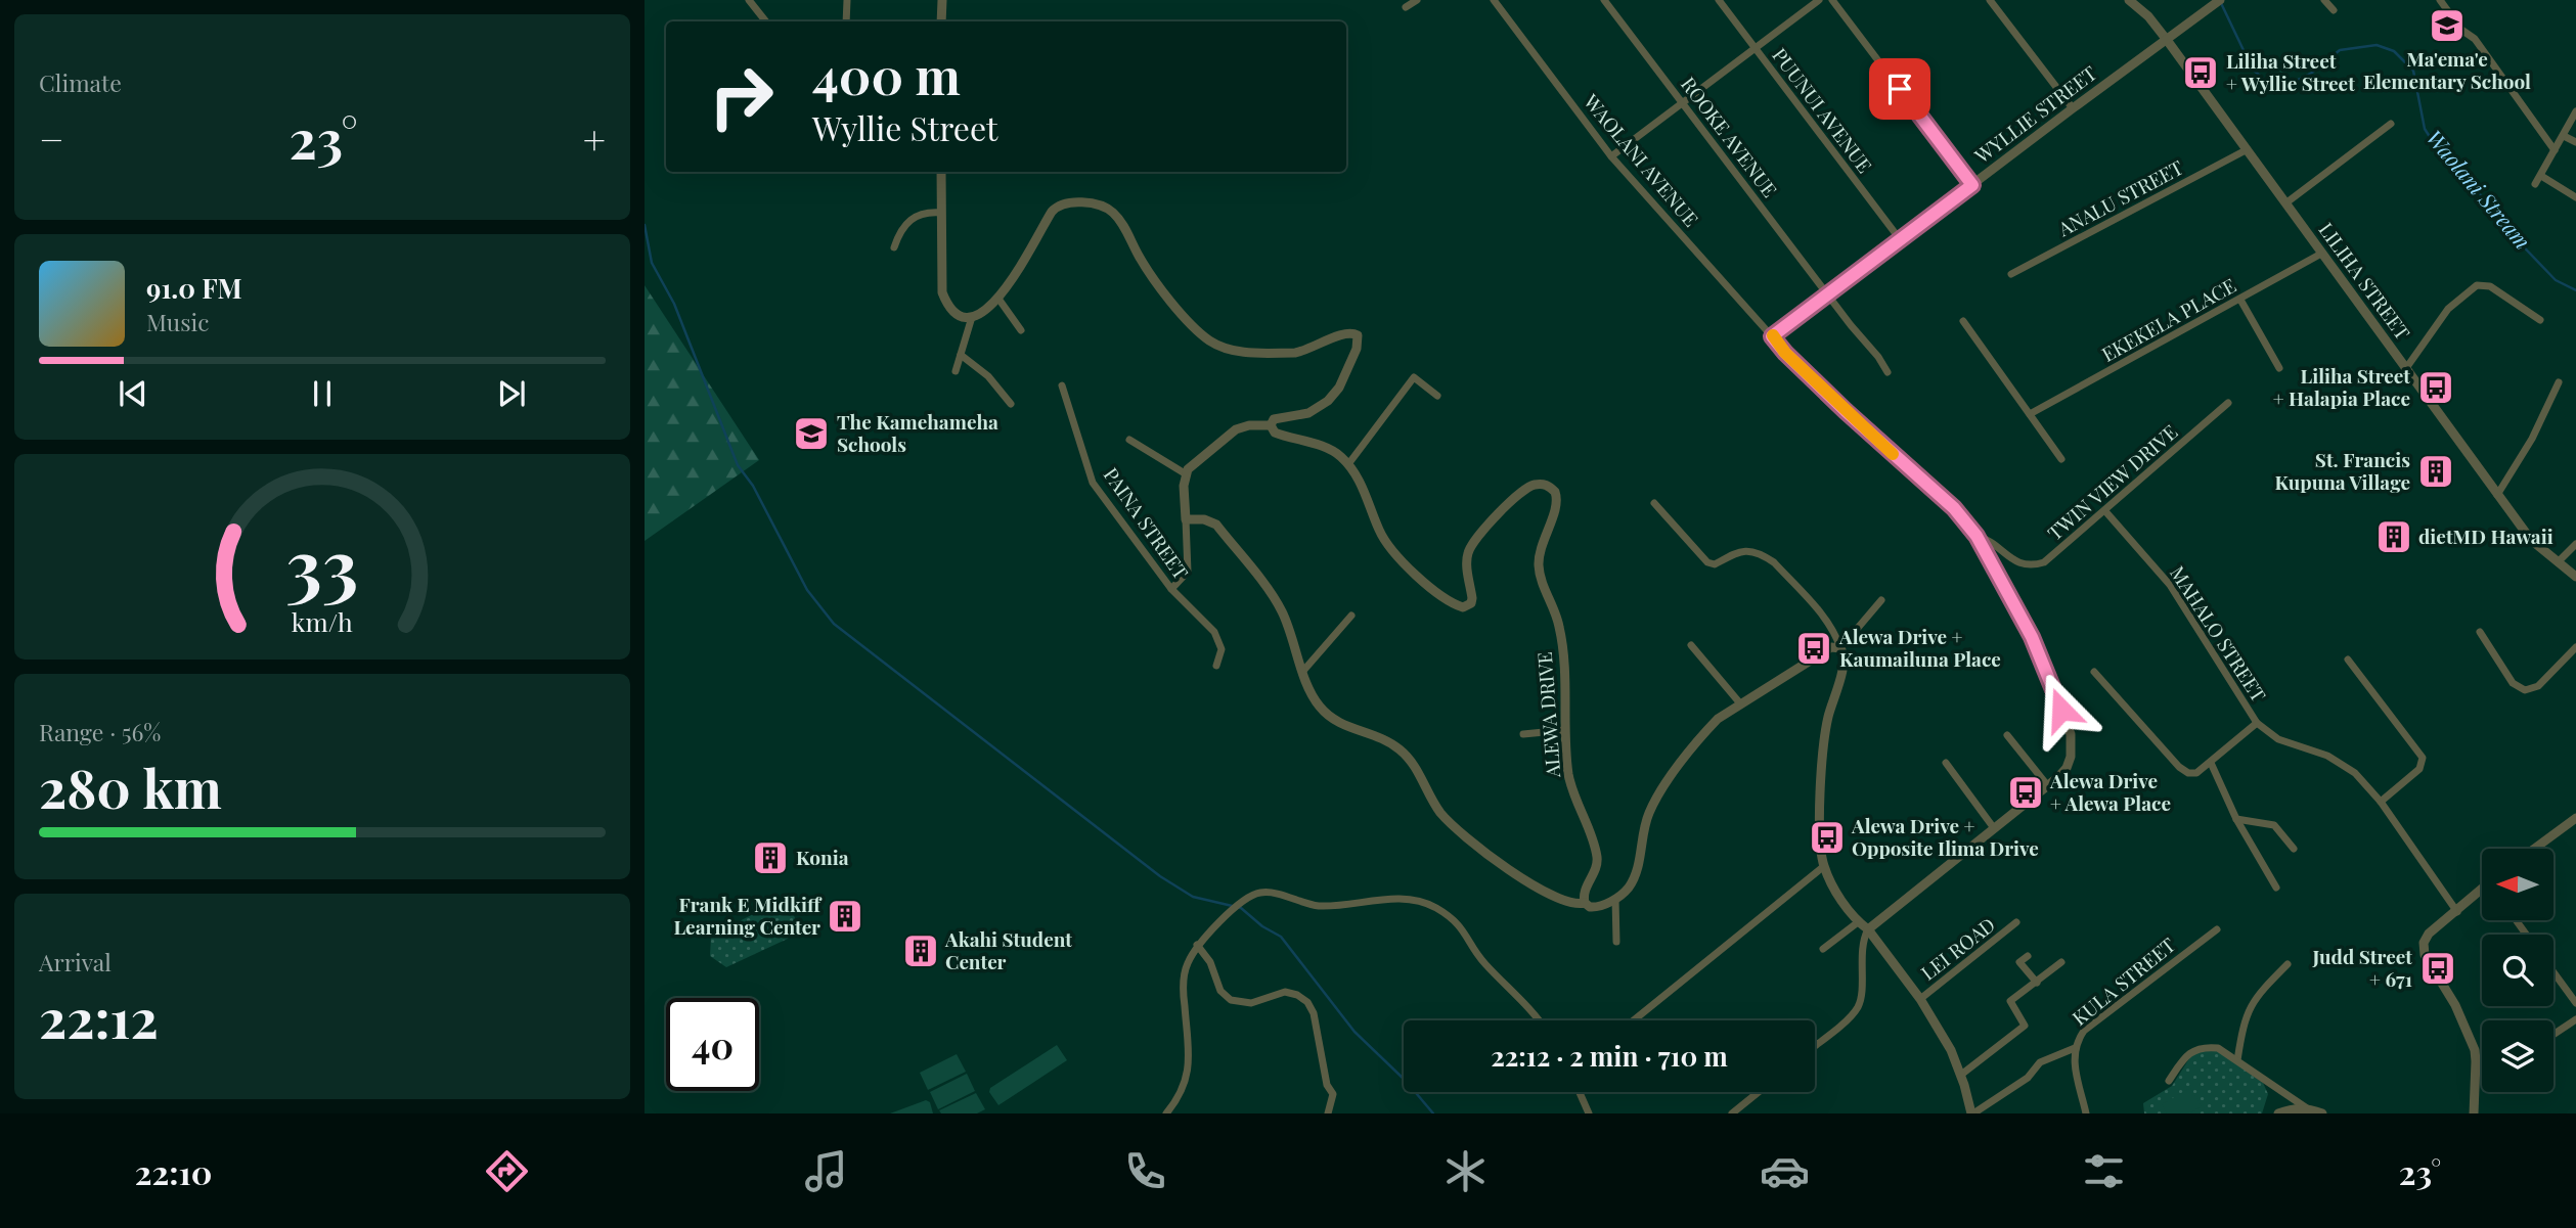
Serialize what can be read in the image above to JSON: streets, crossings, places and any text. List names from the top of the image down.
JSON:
{
  "streets": {
    "street": [
      "PUUNUI AVENUE",
      "WYLLIE STREET",
      "ROOKE AVENUE",
      "WAOLANI AVENUE",
      "ANALU STREET",
      "LILIHA STREET",
      "EKEKELA PLACE",
      "TWIN VIEW DRIVE",
      "PAINA STREET",
      "MAHALO STREET",
      "ALEWA DRIVE",
      "LEI ROAD",
      "KULA STREET"
    ]
  },
  "crossings": [
    ["PUUNUI AVENUE", "WYLLIE STREET"],
    ["WYLLIE STREET", "ROOKE AVENUE"],
    ["WYLLIE STREET", "WAOLANI AVENUE"],
    ["WYLLIE STREET", "LILIHA STREET"],
    ["ANALU STREET", "LILIHA STREET"],
    ["LILIHA STREET", "EKEKELA PLACE"],
    ["TWIN VIEW DRIVE", "MAHALO STREET"]
  ],
  "water": ["Waolani Stream"],
  "places": {
    "school or university": ["Ma'ema'e Elementary School", "The Kamehameha Schools"],
    "bus stop": [
      "Liliha Street + Wyllie Street",
      "Liliha Street + Halapia Place",
      "Alewa Drive + Kaumailuna Place",
      "Alewa Drive + Alewa Place",
      "Alewa Drive + Opposite Ilima Drive",
      "Judd Street + 671"
    ],
    "building": [
      "St. Francis Kupuna Village",
      "dietMD Hawaii",
      "Konia",
      "Frank E Midkiff Learning Center",
      "Akahi Student Center"
    ]
  },
  "north": "left",
  "page": {
    "tile": [
      "Climate",
      ["Range · 56%", "280 km"],
      ["Arrival", "22:12"]
    ],
    "turn": ["400 m", "Wyllie Street"],
    "heat": ["−", "23°", "+"],
    "song": ["91.0 FM", "Music"],
    "limit": "40",
    "trip": "22:12 · 2 min · 710 m",
    "tabs": ["22:10", "23°"],
    "gauge": ["33", "km/h"]
  }
}
